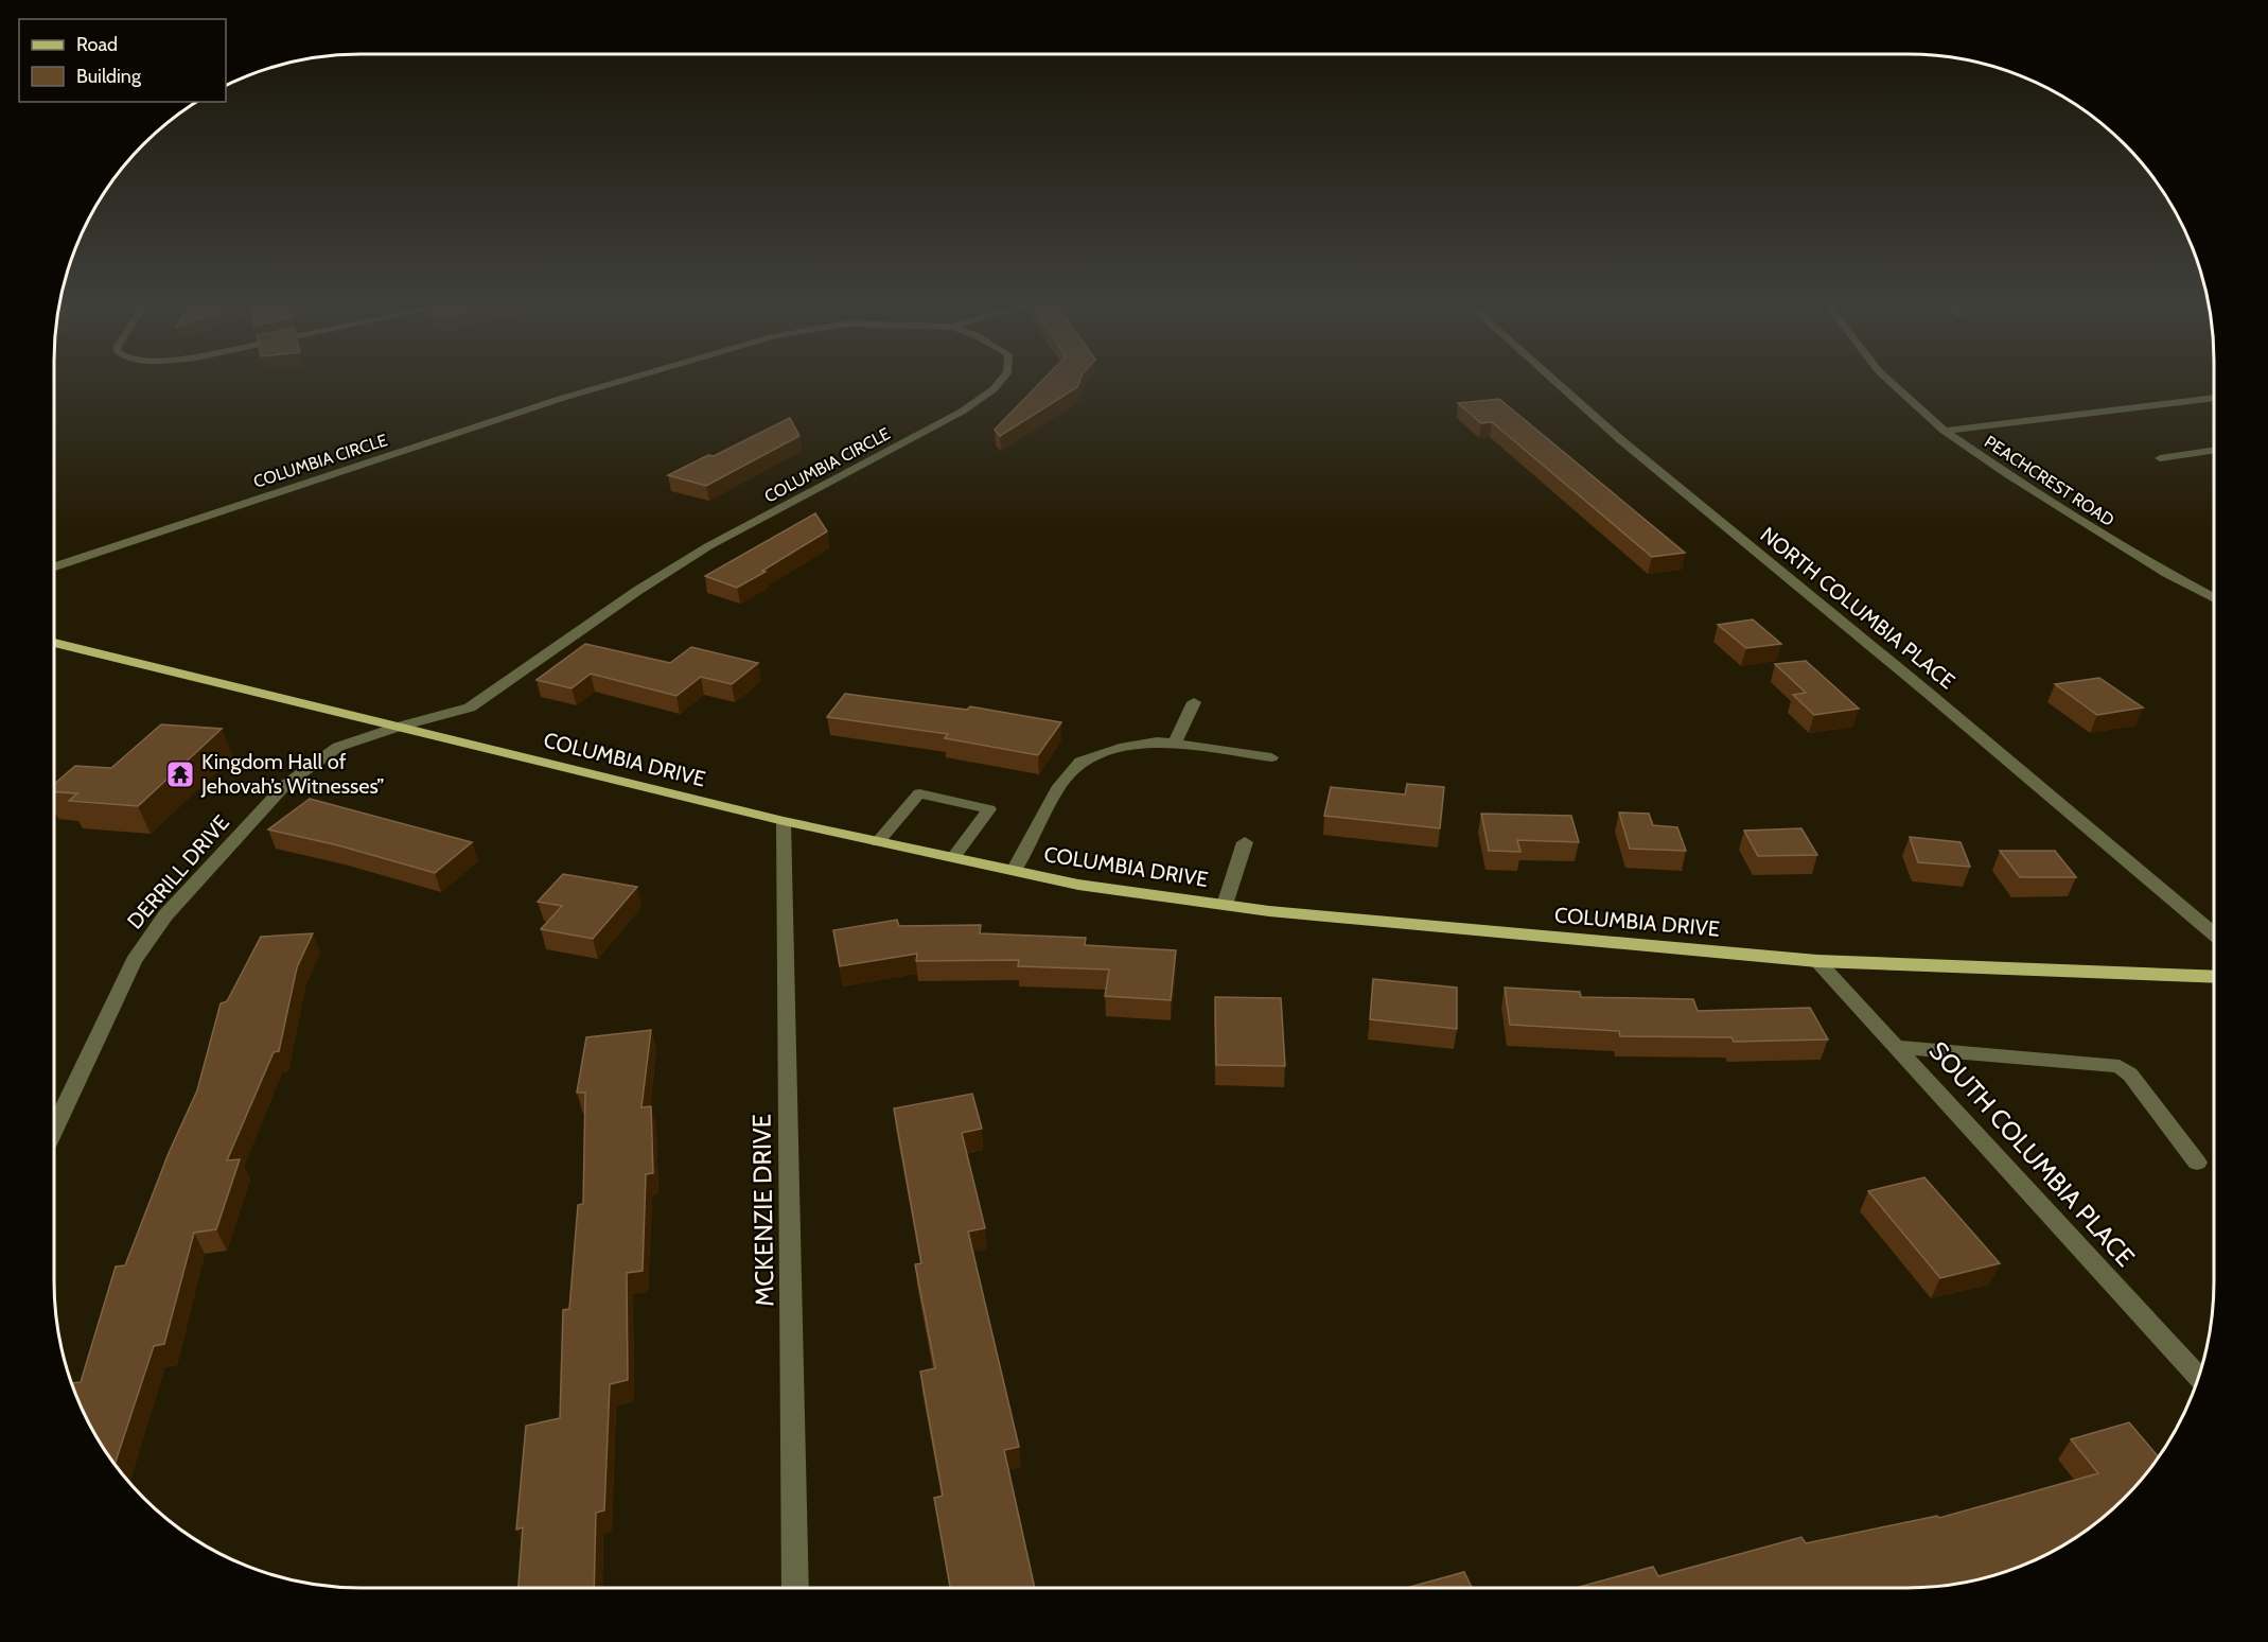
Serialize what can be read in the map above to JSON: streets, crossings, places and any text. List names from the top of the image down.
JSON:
{
  "streets": {
    "main road": ["COLUMBIA DRIVE"],
    "street": [
      "COLUMBIA CIRCLE",
      "PEACHCREST ROAD",
      "NORTH COLUMBIA PLACE",
      "DERRILL DRIVE",
      "SOUTH COLUMBIA PLACE",
      "MCKENZIE DRIVE"
    ]
  },
  "crossings": [
    ["COLUMBIA CIRCLE", "COLUMBIA DRIVE"],
    ["COLUMBIA CIRCLE", "DERRILL DRIVE"],
    ["COLUMBIA DRIVE", "DERRILL DRIVE"],
    ["COLUMBIA DRIVE", "SOUTH COLUMBIA PLACE"],
    ["COLUMBIA DRIVE", "MCKENZIE DRIVE"]
  ],
  "places": {
    "temple": ["Kingdom Hall of Jehovah’s Witnesses”"]
  },
  "legend": ["Road", "Building"]
}
